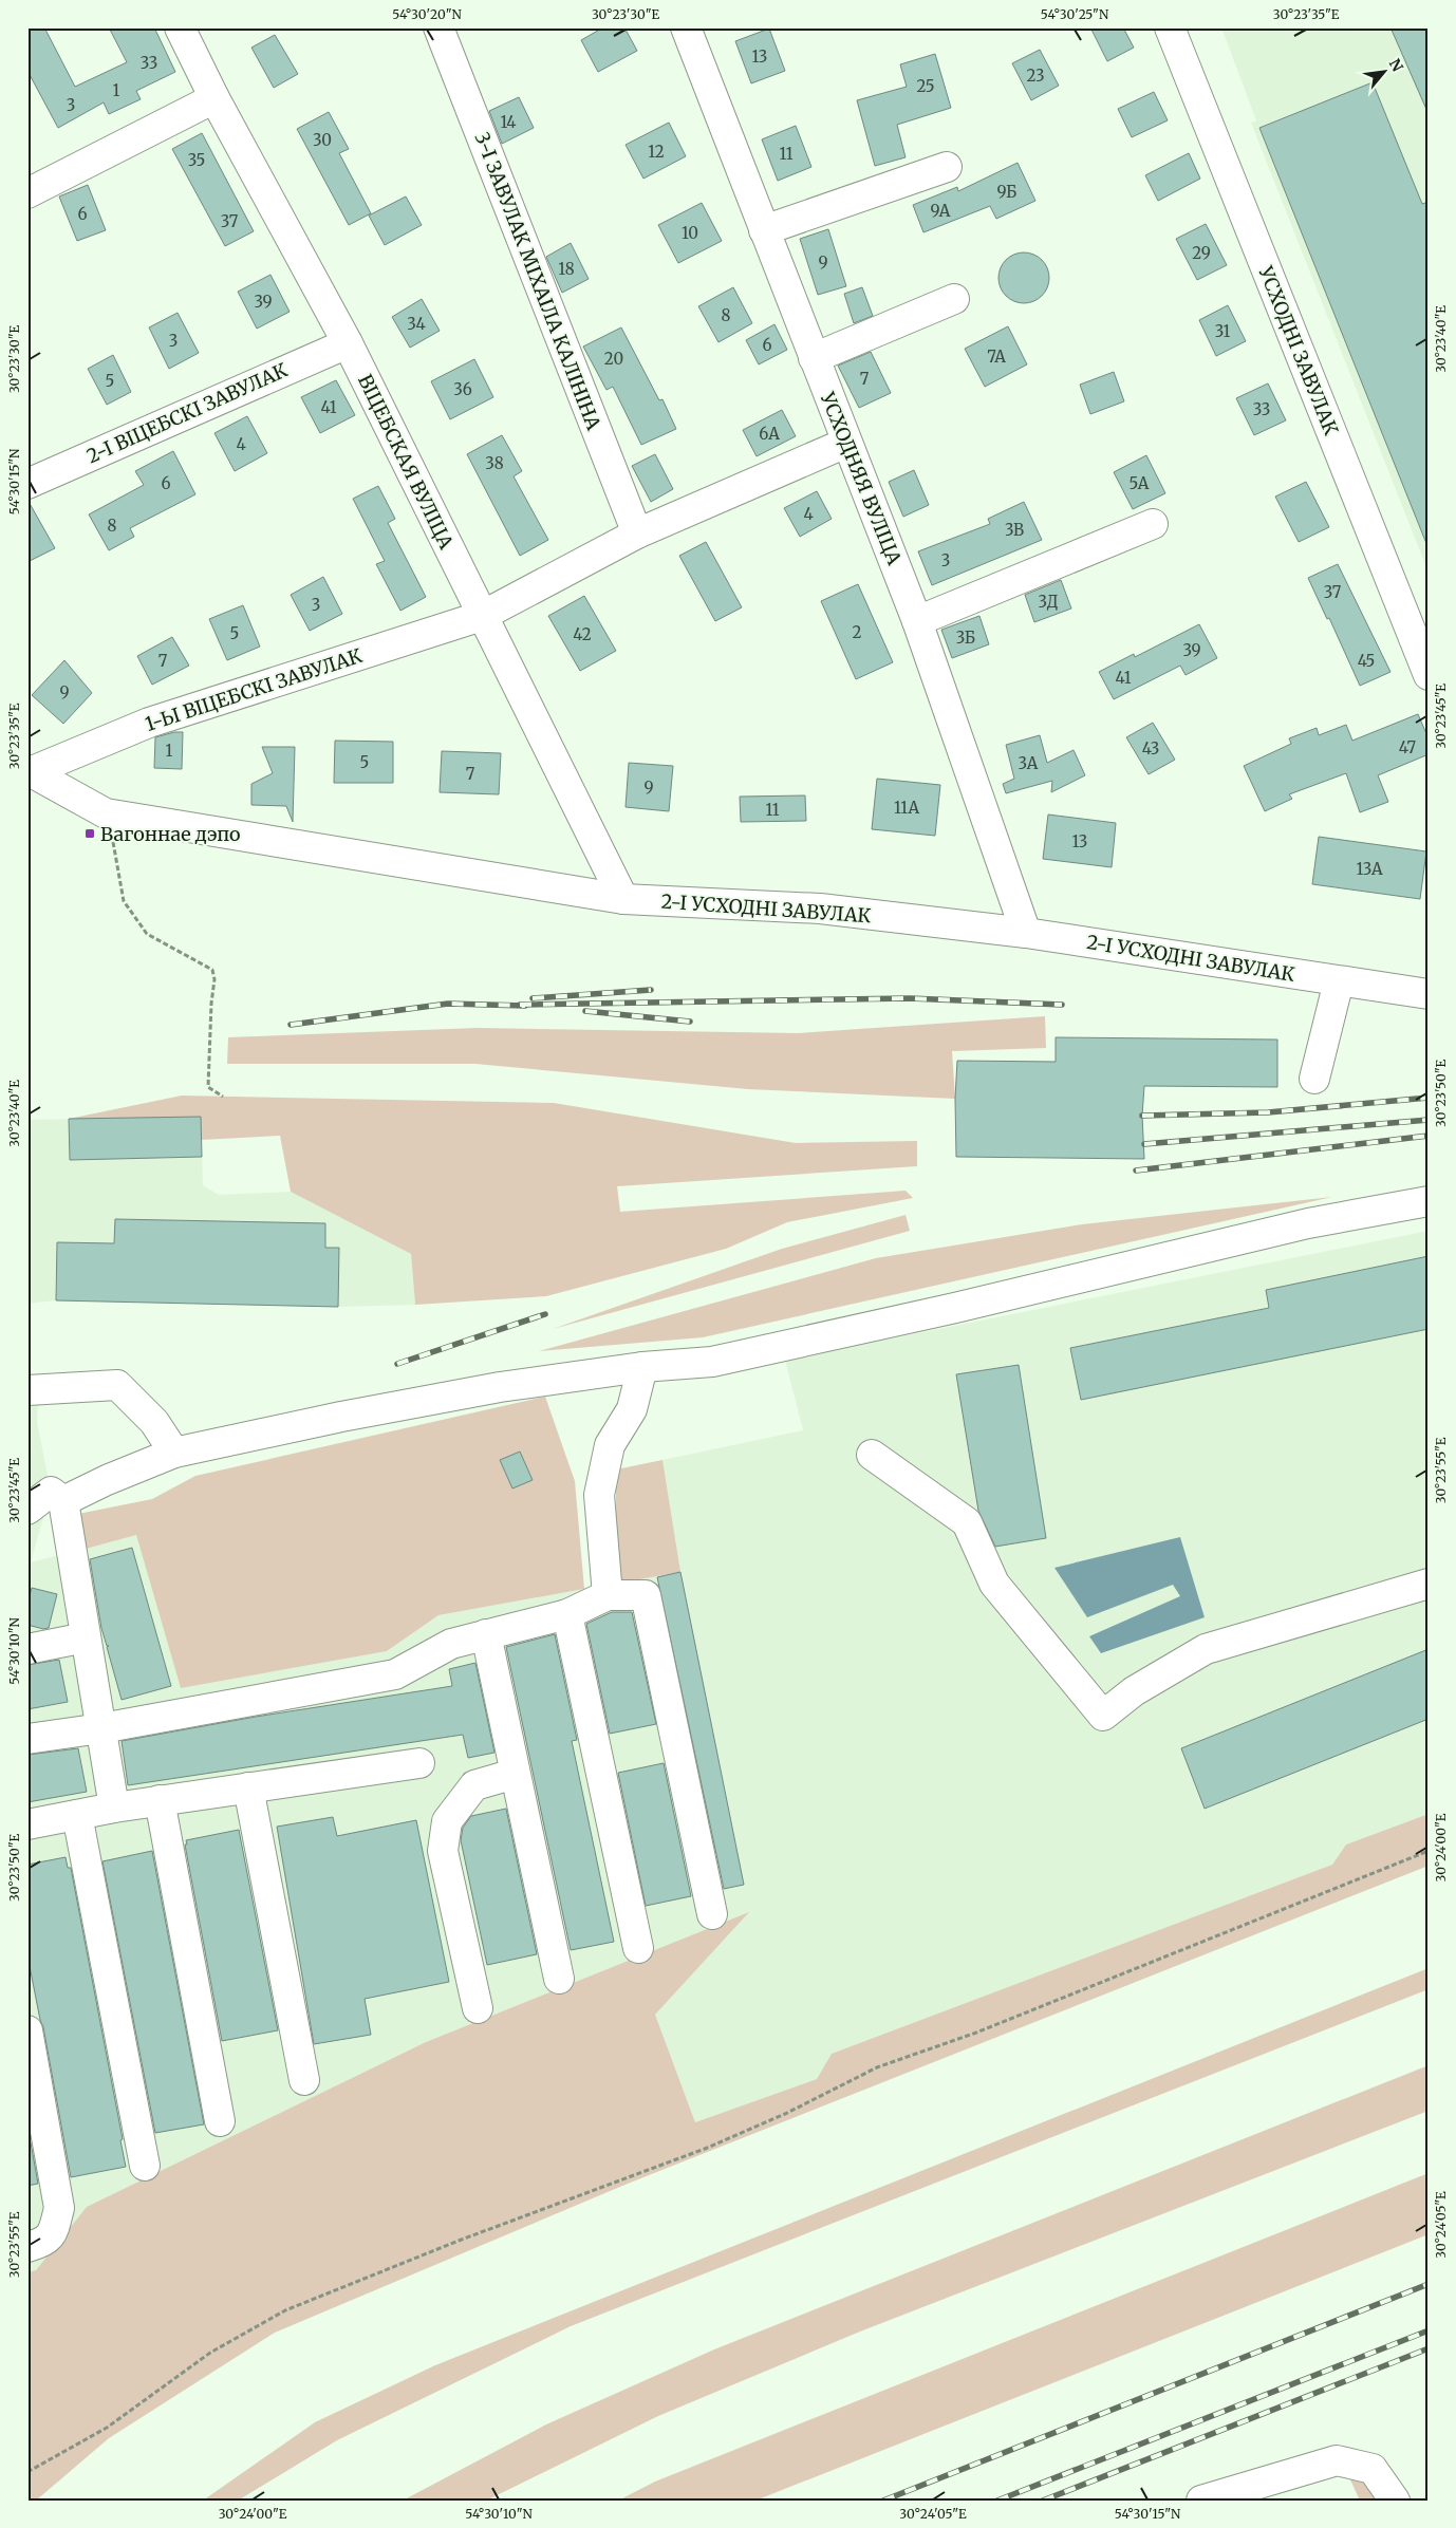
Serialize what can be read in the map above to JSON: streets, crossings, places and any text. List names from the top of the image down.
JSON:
{
  "streets": {
    "street": [
      "3-І ЗАВУЛАК МІХАІЛА КАЛІНІНА",
      "УСХОДНІ ЗАВУЛАК",
      "2-І ВІЦЕБСКІ ЗАВУЛАК",
      "ВІЦЕБСКАЯ ВУЛІЦА",
      "УСХОДНЯЯ ВУЛІЦА",
      "1-Ы ВІЦЕБСКІ ЗАВУЛАК",
      "2-І УСХОДНІ ЗАВУЛАК"
    ]
  },
  "crossings": [
    ["3-І ЗАВУЛАК МІХАІЛА КАЛІНІНА", "1-Ы ВІЦЕБСКІ ЗАВУЛАК"],
    ["2-І ВІЦЕБСКІ ЗАВУЛАК", "ВІЦЕБСКАЯ ВУЛІЦА"],
    ["ВІЦЕБСКАЯ ВУЛІЦА", "1-Ы ВІЦЕБСКІ ЗАВУЛАК"],
    ["ВІЦЕБСКАЯ ВУЛІЦА", "2-І УСХОДНІ ЗАВУЛАК"],
    ["УСХОДНЯЯ ВУЛІЦА", "1-Ы ВІЦЕБСКІ ЗАВУЛАК"],
    ["УСХОДНЯЯ ВУЛІЦА", "2-І УСХОДНІ ЗАВУЛАК"],
    ["1-Ы ВІЦЕБСКІ ЗАВУЛАК", "2-І УСХОДНІ ЗАВУЛАК"]
  ],
  "places": {
    "transit": ["Вагоннае дэпо"]
  },
  "house_numbers": [
    "13",
    "33",
    "23",
    "25",
    "1",
    "3",
    "14",
    "30",
    "12",
    "11",
    "35",
    "9Б",
    "9А",
    "6",
    "37",
    "10",
    "29",
    "9",
    "18",
    "39",
    "8",
    "34",
    "31",
    "3",
    "6",
    "7А",
    "20",
    "7",
    "5",
    "36",
    "41",
    "33",
    "6А",
    "4",
    "38",
    "6",
    "5А",
    "4",
    "8",
    "3В",
    "3",
    "37",
    "3Д",
    "3",
    "2",
    "5",
    "42",
    "3Б",
    "39",
    "7",
    "45",
    "41",
    "9",
    "47",
    "43",
    "1",
    "5",
    "3А",
    "7",
    "9",
    "11А",
    "11",
    "13",
    "13А"
  ],
  "north": "top right",
  "coordinates": [
    "54°30'20\"N",
    "30°23'30\"E",
    "54°30'25\"N",
    "30°23'35\"E",
    "30°23'40\"E",
    "54°30'15\"N",
    "30°23'45\"E",
    "30°23'50\"E",
    "30°23'55\"E",
    "54°30'10\"N",
    "30°24'00\"E",
    "30°24'05\"E"
  ]
}
